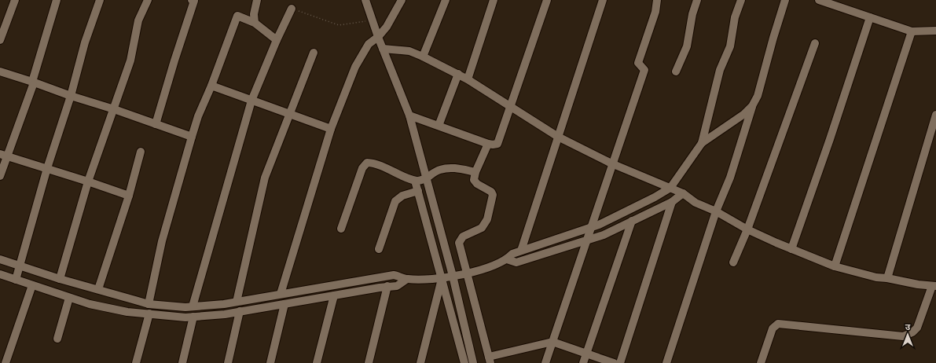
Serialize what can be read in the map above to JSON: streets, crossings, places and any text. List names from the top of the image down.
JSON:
{
  "north": "top"
}
